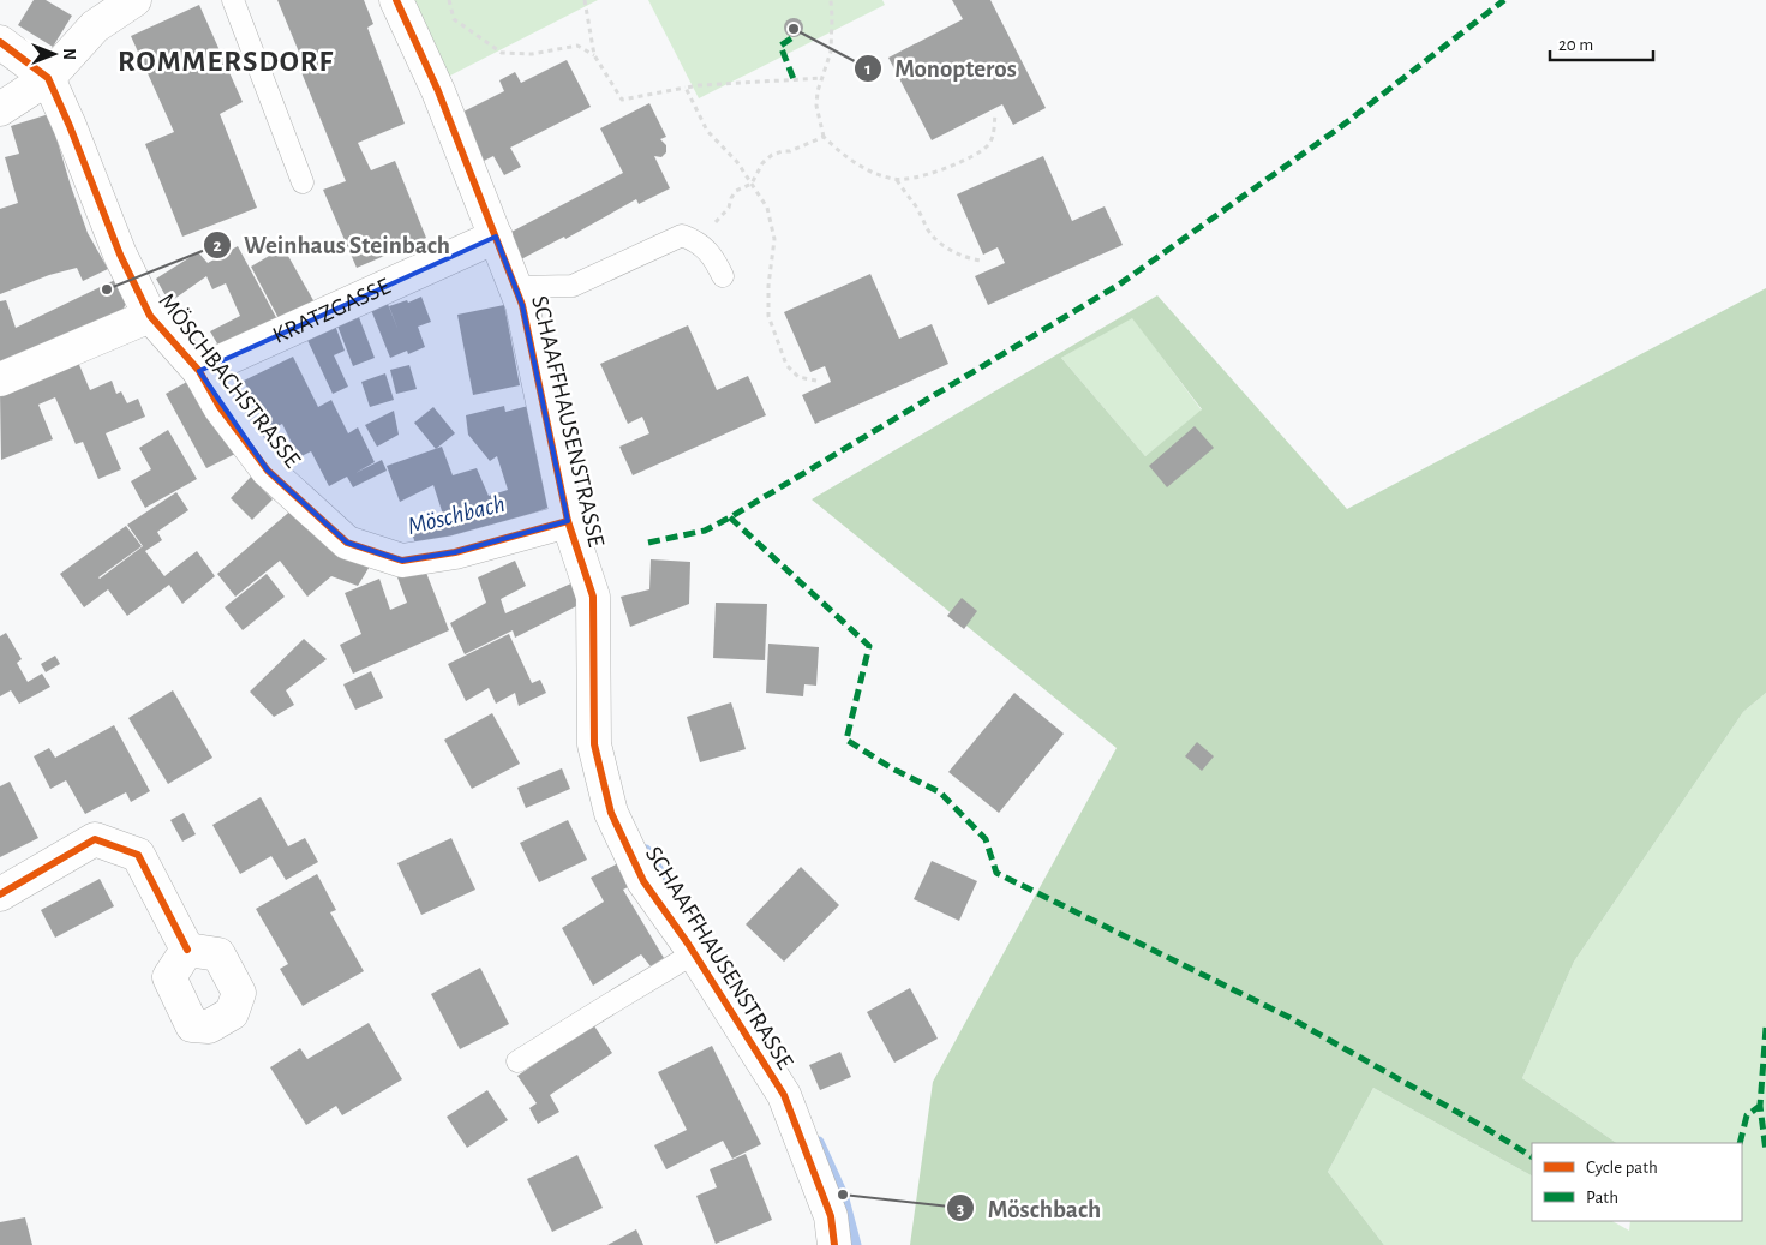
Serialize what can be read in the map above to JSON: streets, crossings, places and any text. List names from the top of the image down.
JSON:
{
  "streets": {
    "street": ["KRATZGASSE", "MÖSCHBACHSTRASSE", "SCHAAFFHAUSENSTRASSE"]
  },
  "crossings": [
    ["KRATZGASSE", "MÖSCHBACHSTRASSE"],
    ["KRATZGASSE", "SCHAAFFHAUSENSTRASSE"],
    ["MÖSCHBACHSTRASSE", "SCHAAFFHAUSENSTRASSE"]
  ],
  "districts": ["ROMMERSDORF"],
  "water": ["Möschbach"],
  "places": ["Monopteros", "Weinhaus Steinbach", "Möschbach"],
  "legend": ["Cycle path", "Path"],
  "scale_bar": "20 m",
  "north": "right"
}
